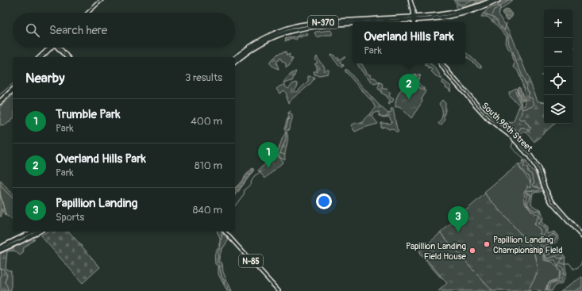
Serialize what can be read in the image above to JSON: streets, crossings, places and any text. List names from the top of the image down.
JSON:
{
  "streets": {
    "highway": ["N-370"],
    "main road": ["South 96th Street", "N-85"]
  },
  "places": ["Papillion Landing Championship Field", "Papillion Landing Field House"],
  "page": {
    "map_buttons": ["+", "−"],
    "search": "Search here",
    "popup": ["Overland Hills Park", "Park"],
    "heading": ["Nearby", "3 results"],
    "pins": ["2", "1", "3"],
    "list": [
      {
        "mark": "1",
        "name": "Trumble Park",
        "note": "Park",
        "value": "400 m"
      },
      {
        "mark": "2",
        "name": "Overland Hills Park",
        "note": "Park",
        "value": "810 m"
      },
      {
        "mark": "3",
        "name": "Papillion Landing",
        "note": "Sports",
        "value": "840 m"
      }
    ]
  }
}
